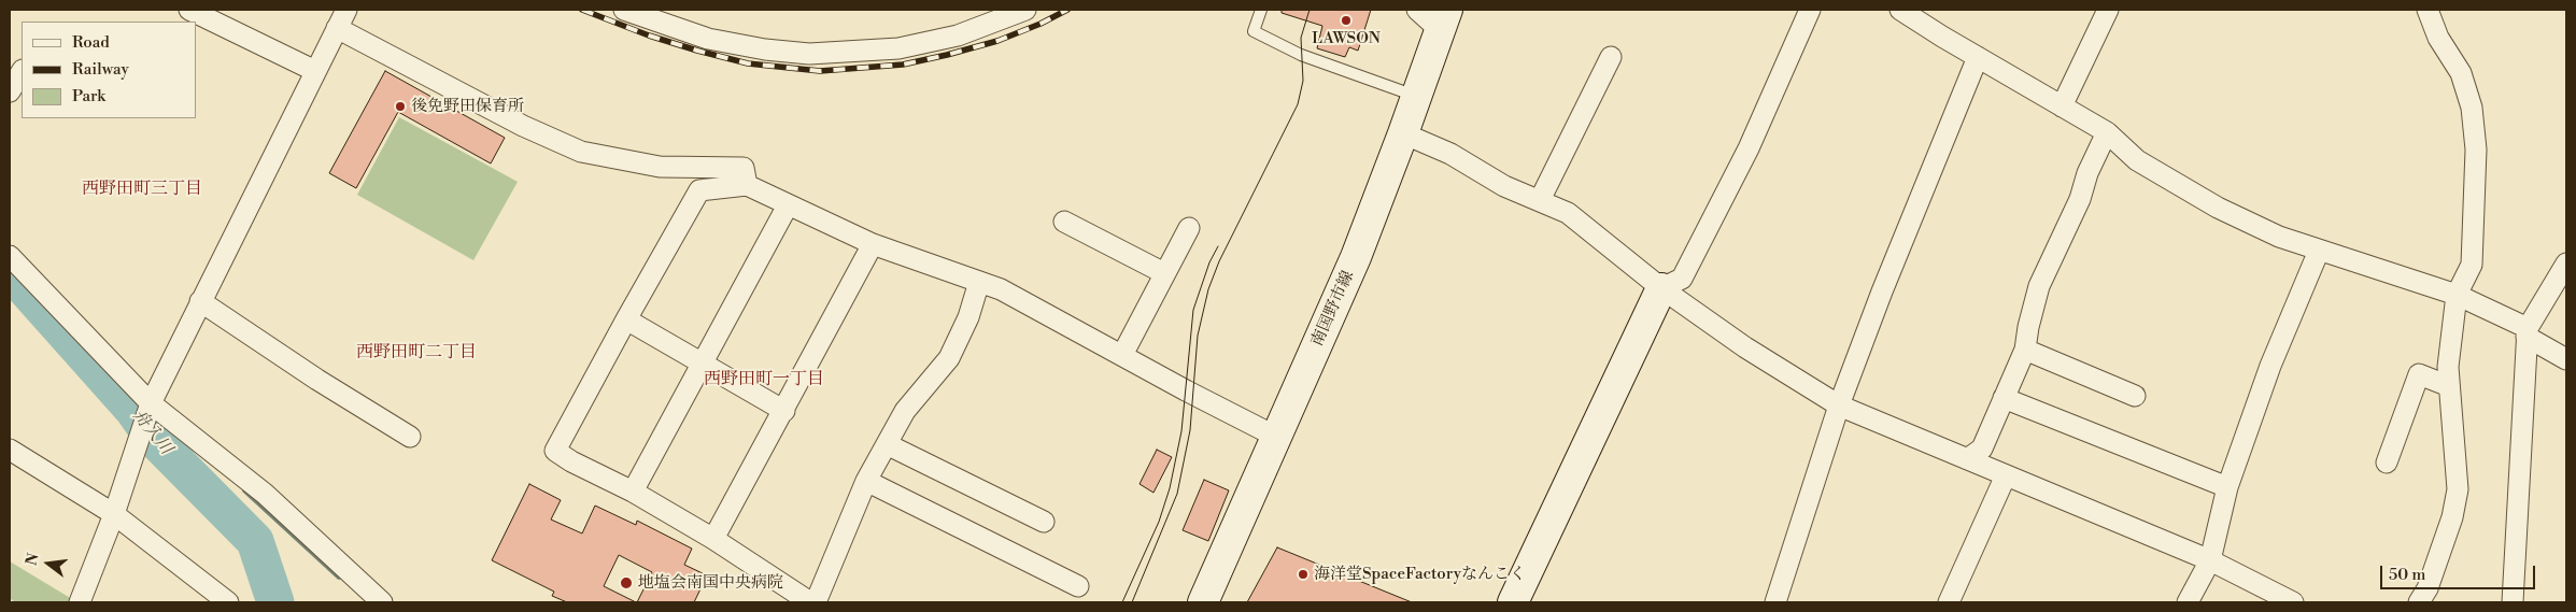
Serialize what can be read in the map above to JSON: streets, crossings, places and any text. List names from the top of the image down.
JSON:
{
  "streets": {
    "main road": ["南国野市線"]
  },
  "districts": ["西野田町三丁目", "西野田町二丁目", "西野田町一丁目"],
  "water": ["舟入川"],
  "places": [
    "LAWSON",
    "後免野田保育所",
    "海洋堂SpaceFactoryなんこく",
    "地塩会南国中央病院"
  ],
  "legend": ["Road", "Railway", "Park"],
  "scale_bar": "50 m",
  "north": "left"
}
